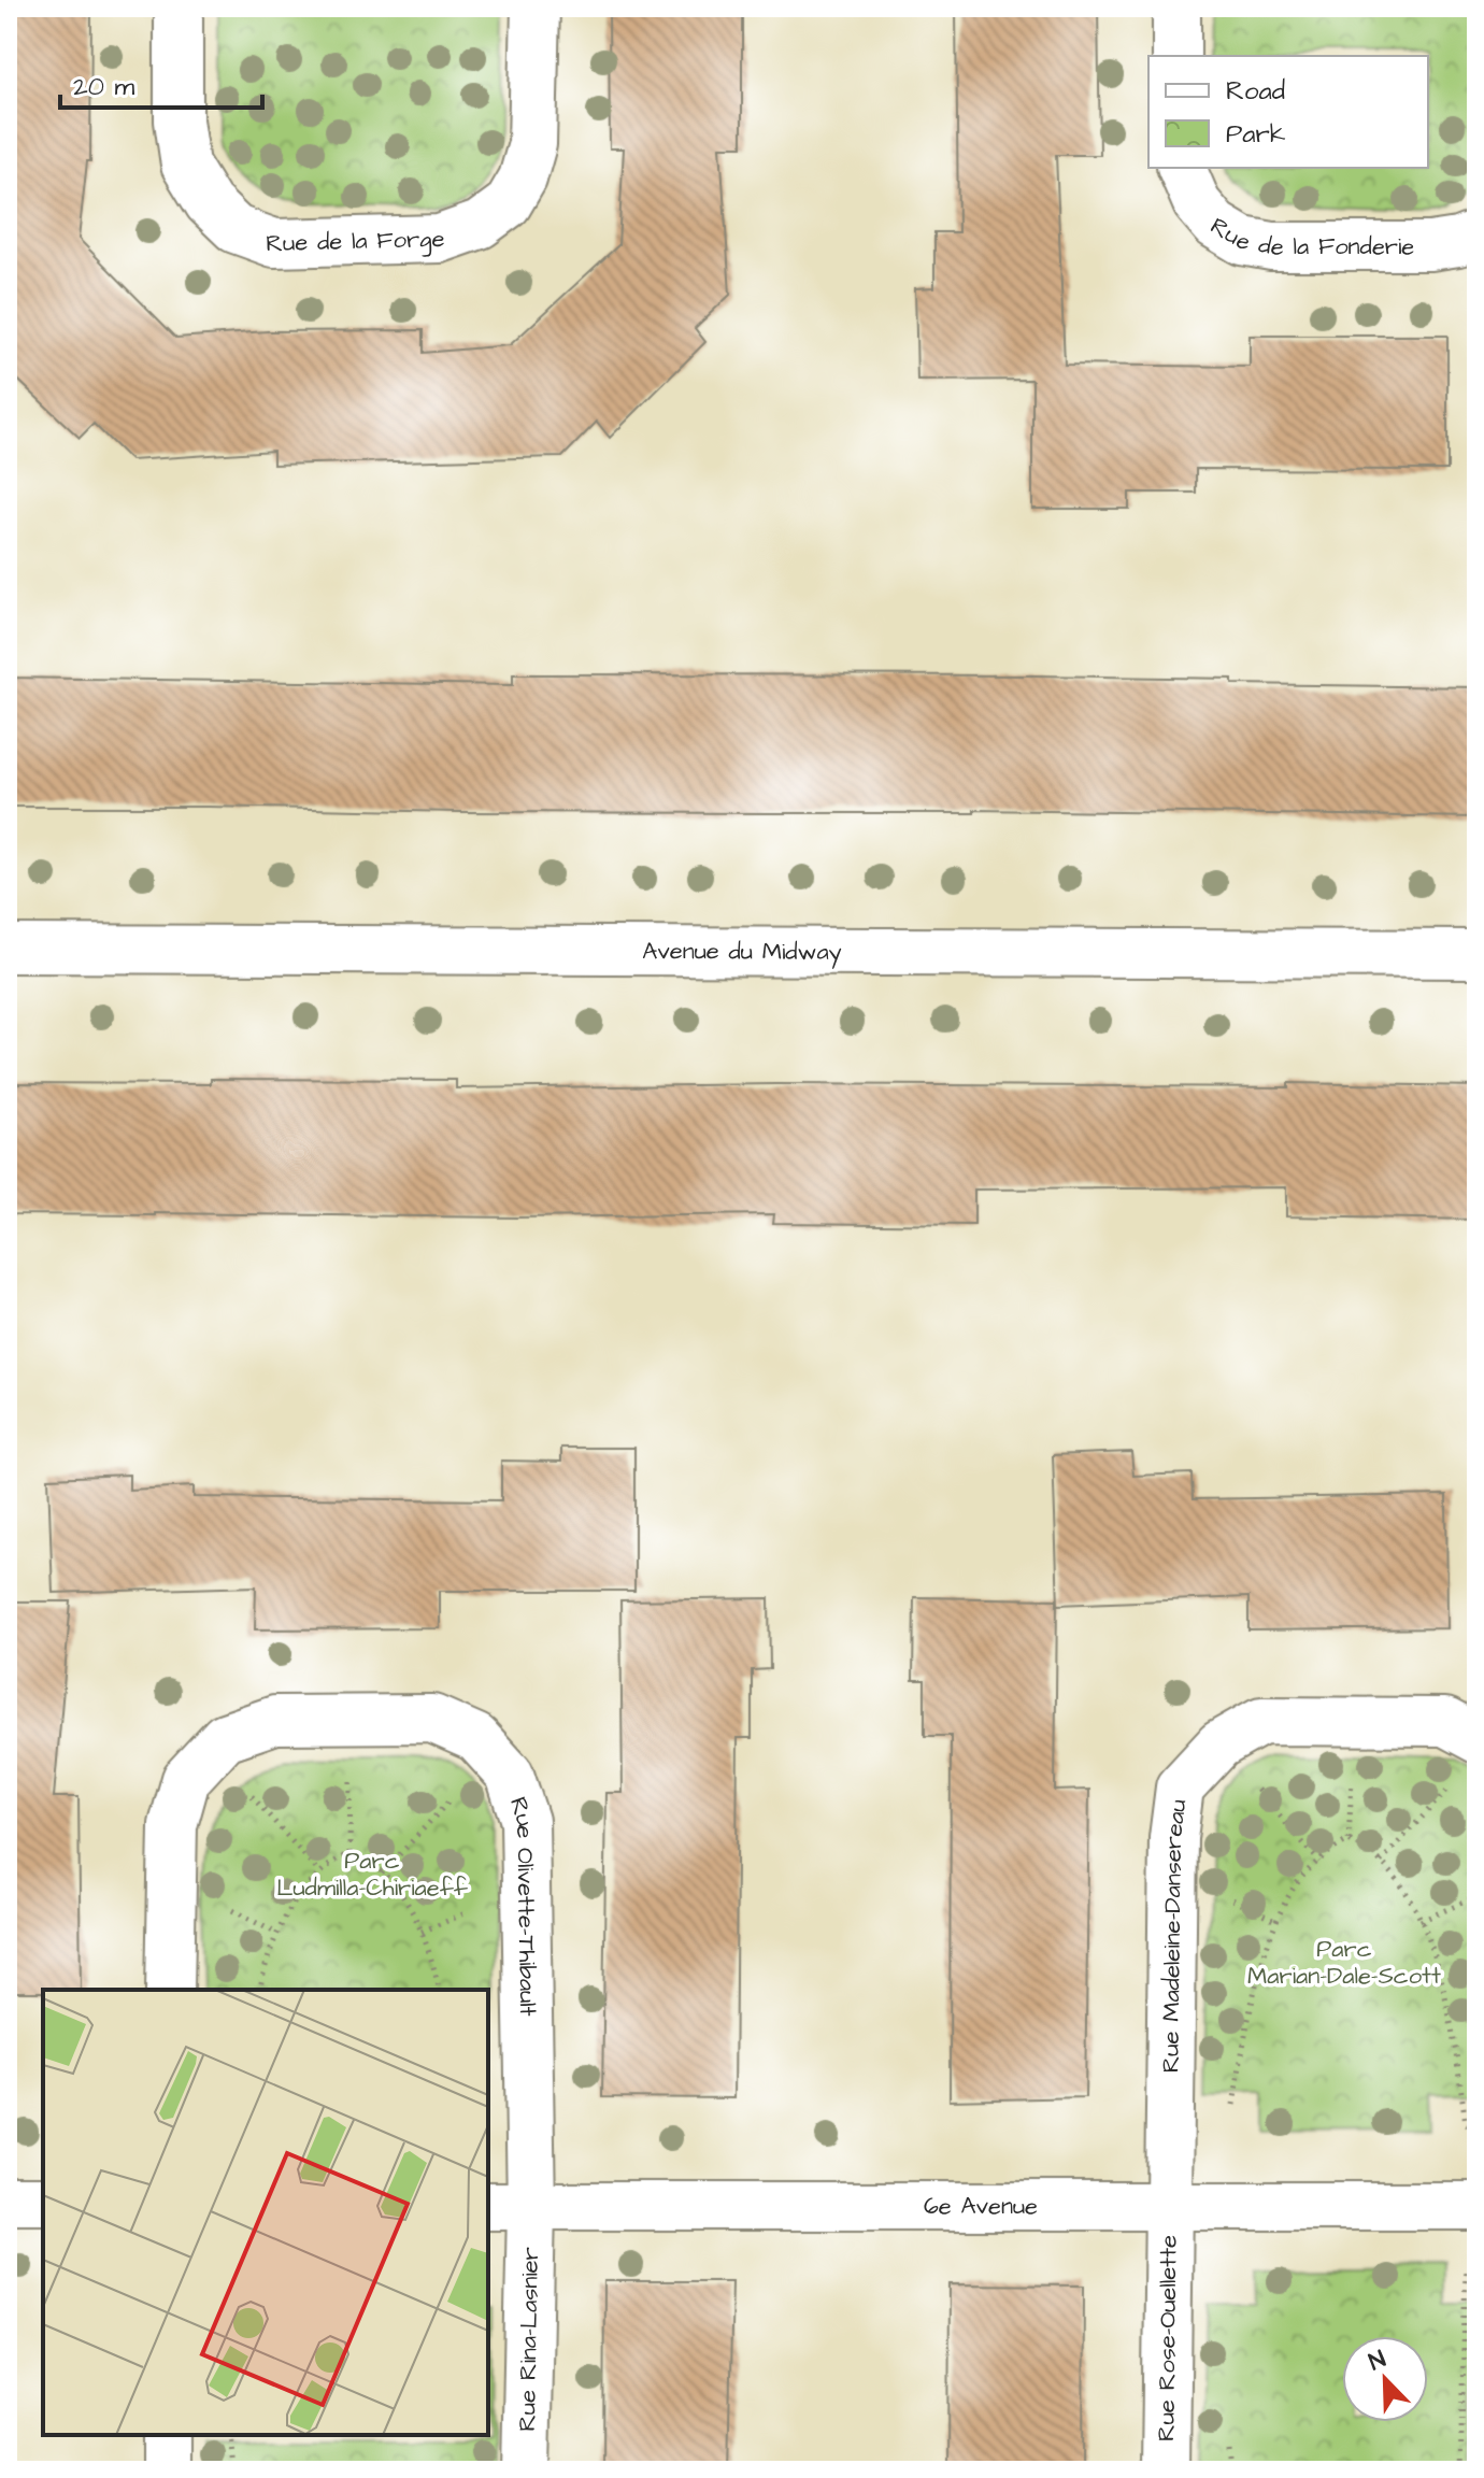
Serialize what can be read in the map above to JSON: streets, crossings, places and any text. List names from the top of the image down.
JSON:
{
  "streets": {
    "street": [
      "Rue de la Fonderie",
      "Rue de la Forge",
      "Avenue du Midway",
      "Rue Olivette-Thibault",
      "Rue Madeleine-Dansereau",
      "6e Avenue",
      "Rue Rose-Ouellette",
      "Rue Rina-Lasnier"
    ]
  },
  "crossings": [
    ["Rue Olivette-Thibault", "6e Avenue"],
    ["Rue Olivette-Thibault", "Rue Rina-Lasnier"],
    ["Rue Madeleine-Dansereau", "6e Avenue"],
    ["Rue Madeleine-Dansereau", "Rue Rose-Ouellette"],
    ["6e Avenue", "Rue Rose-Ouellette"],
    ["6e Avenue", "Rue Rina-Lasnier"]
  ],
  "parks": ["Parc Ludmilla-Chiriaeff", "Parc Marian-Dale-Scott"],
  "legend": ["Road", "Park"],
  "scale_bar": "20 m",
  "north": "top left"
}
